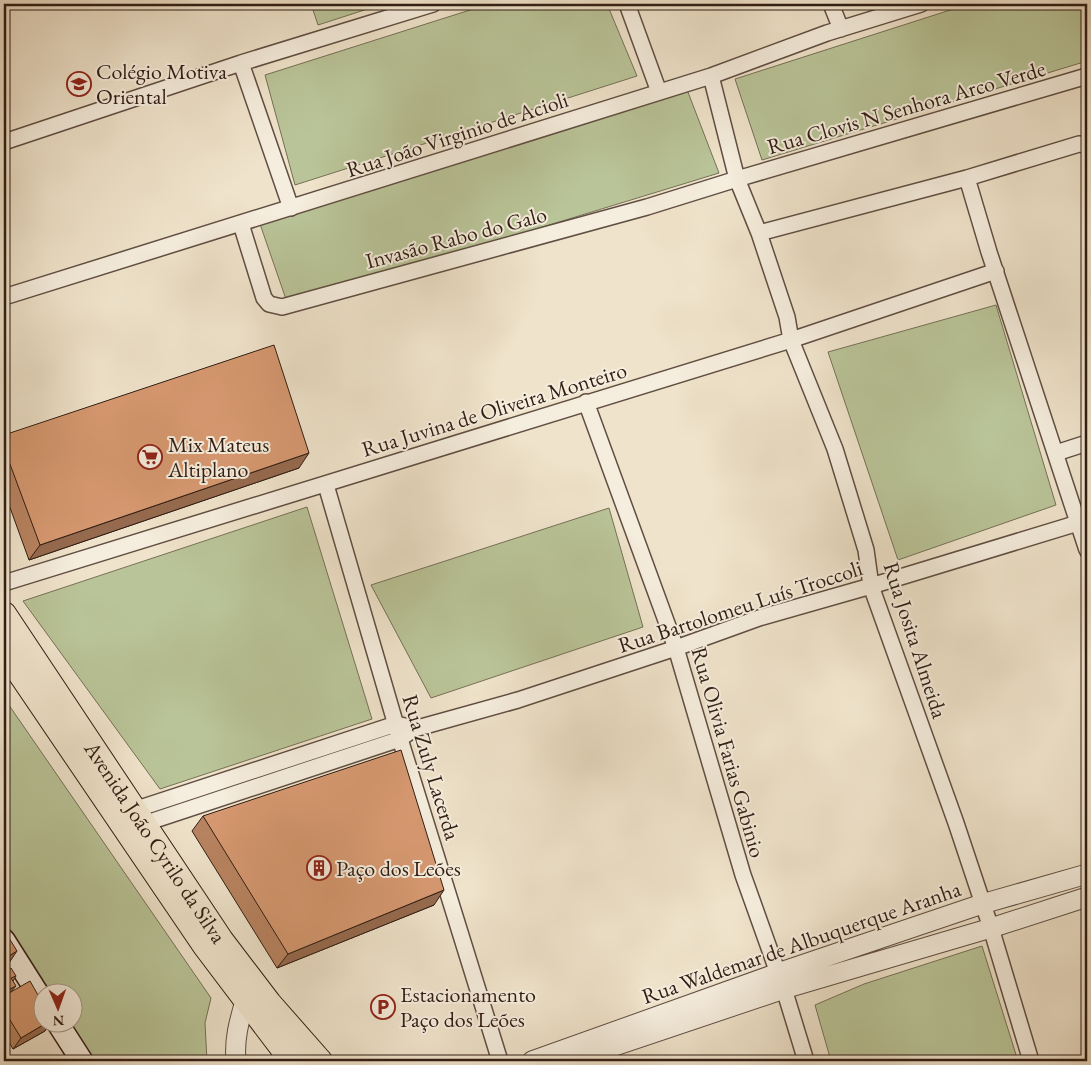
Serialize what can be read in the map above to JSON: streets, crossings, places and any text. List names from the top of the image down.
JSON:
{
  "streets": {
    "main road": ["Avenida João Cyrilo da Silva"],
    "street": [
      "Rua Clovis N Senhora Arco Verde",
      "Rua João Virginio de Acioli",
      "Invasão Rabo do Galo",
      "Rua Juvina de Oliveira Monteiro",
      "Rua Bartolomeu Luís Troccoli",
      "Rua Josita Almeida",
      "Rua Olivia Farias Gabinio",
      "Rua Zuly Lacerda",
      "Rua Waldemar de Albuquerque Aranha"
    ]
  },
  "crossings": [
    ["Rua Clovis N Senhora Arco Verde", "Invasão Rabo do Galo"],
    ["Rua Clovis N Senhora Arco Verde", "Rua Josita Almeida"],
    ["Rua João Virginio de Acioli", "Invasão Rabo do Galo"],
    ["Rua João Virginio de Acioli", "Rua Josita Almeida"],
    ["Invasão Rabo do Galo", "Rua Josita Almeida"],
    ["Rua Juvina de Oliveira Monteiro", "Rua Josita Almeida"],
    ["Rua Juvina de Oliveira Monteiro", "Rua Olivia Farias Gabinio"],
    ["Rua Juvina de Oliveira Monteiro", "Rua Zuly Lacerda"],
    ["Rua Bartolomeu Luís Troccoli", "Rua Josita Almeida"],
    ["Rua Bartolomeu Luís Troccoli", "Rua Olivia Farias Gabinio"],
    ["Rua Bartolomeu Luís Troccoli", "Rua Zuly Lacerda"],
    ["Rua Bartolomeu Luís Troccoli", "Avenida João Cyrilo da Silva"],
    ["Rua Josita Almeida", "Rua Waldemar de Albuquerque Aranha"],
    ["Rua Olivia Farias Gabinio", "Rua Waldemar de Albuquerque Aranha"]
  ],
  "places": {
    "school or university": ["Colégio Motiva Oriental"],
    "supermarket": ["Mix Mateus Altiplano"],
    "building": ["Paço dos Leões"],
    "parking": ["Estacionamento Paço dos Leões"]
  },
  "north": "bottom"
}
